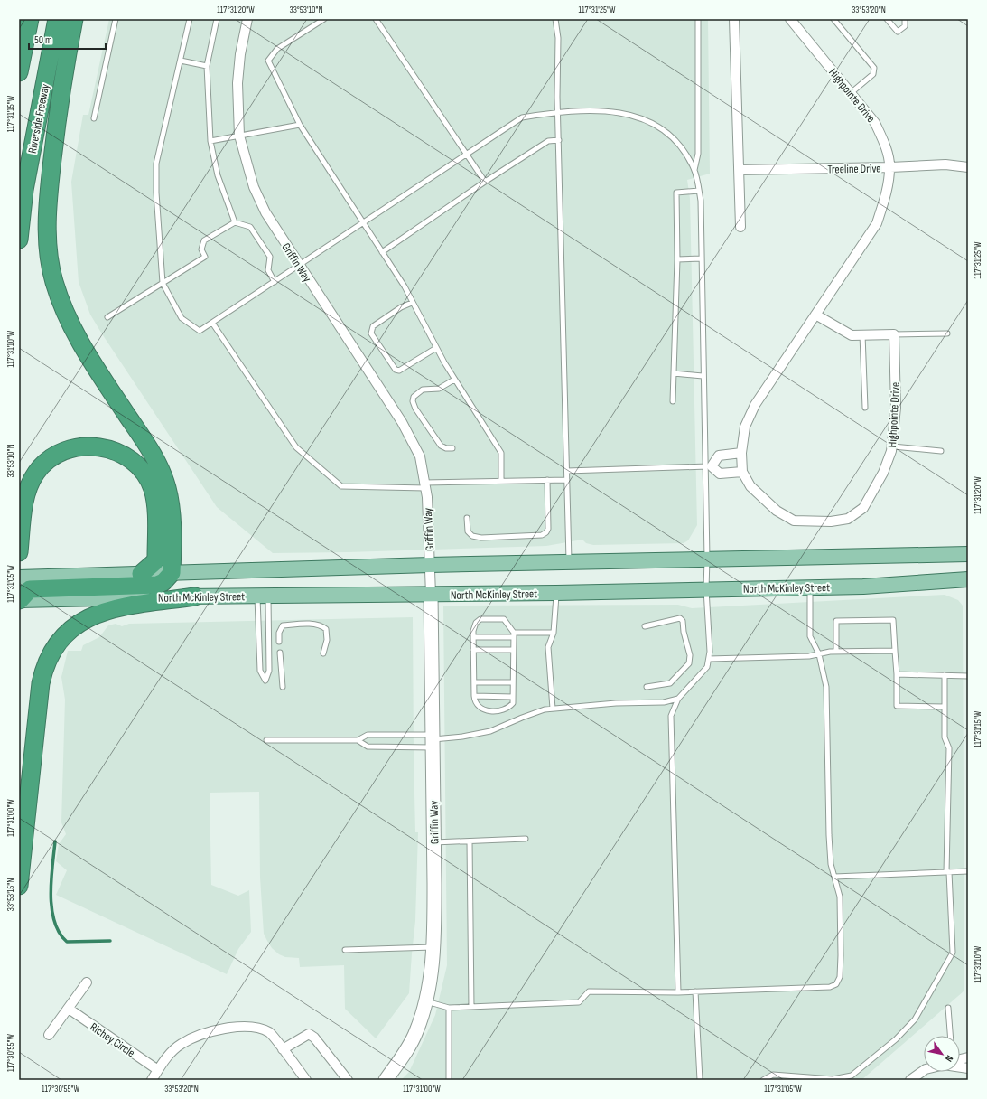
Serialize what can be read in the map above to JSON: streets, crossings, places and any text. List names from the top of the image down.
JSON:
{
  "streets": {
    "highway": ["Riverside Freeway"],
    "main road": ["North McKinley Street"],
    "street": [
      "Highpointe Drive",
      "Treeline Drive",
      "Griffin Way",
      "Richey Circle"
    ]
  },
  "crossings": [
    ["Highpointe Drive", "Treeline Drive"],
    ["Griffin Way", "North McKinley Street"]
  ],
  "scale_bar": "50 m",
  "north": "bottom right",
  "coordinates": [
    "117°31'20\"W",
    "33°53'10\"N",
    "117°31'25\"W",
    "33°53'20\"N",
    "117°31'15\"W",
    "117°31'10\"W",
    "117°31'05\"W",
    "117°31'00\"W",
    "33°53'15\"N",
    "117°30'55\"W"
  ]
}
